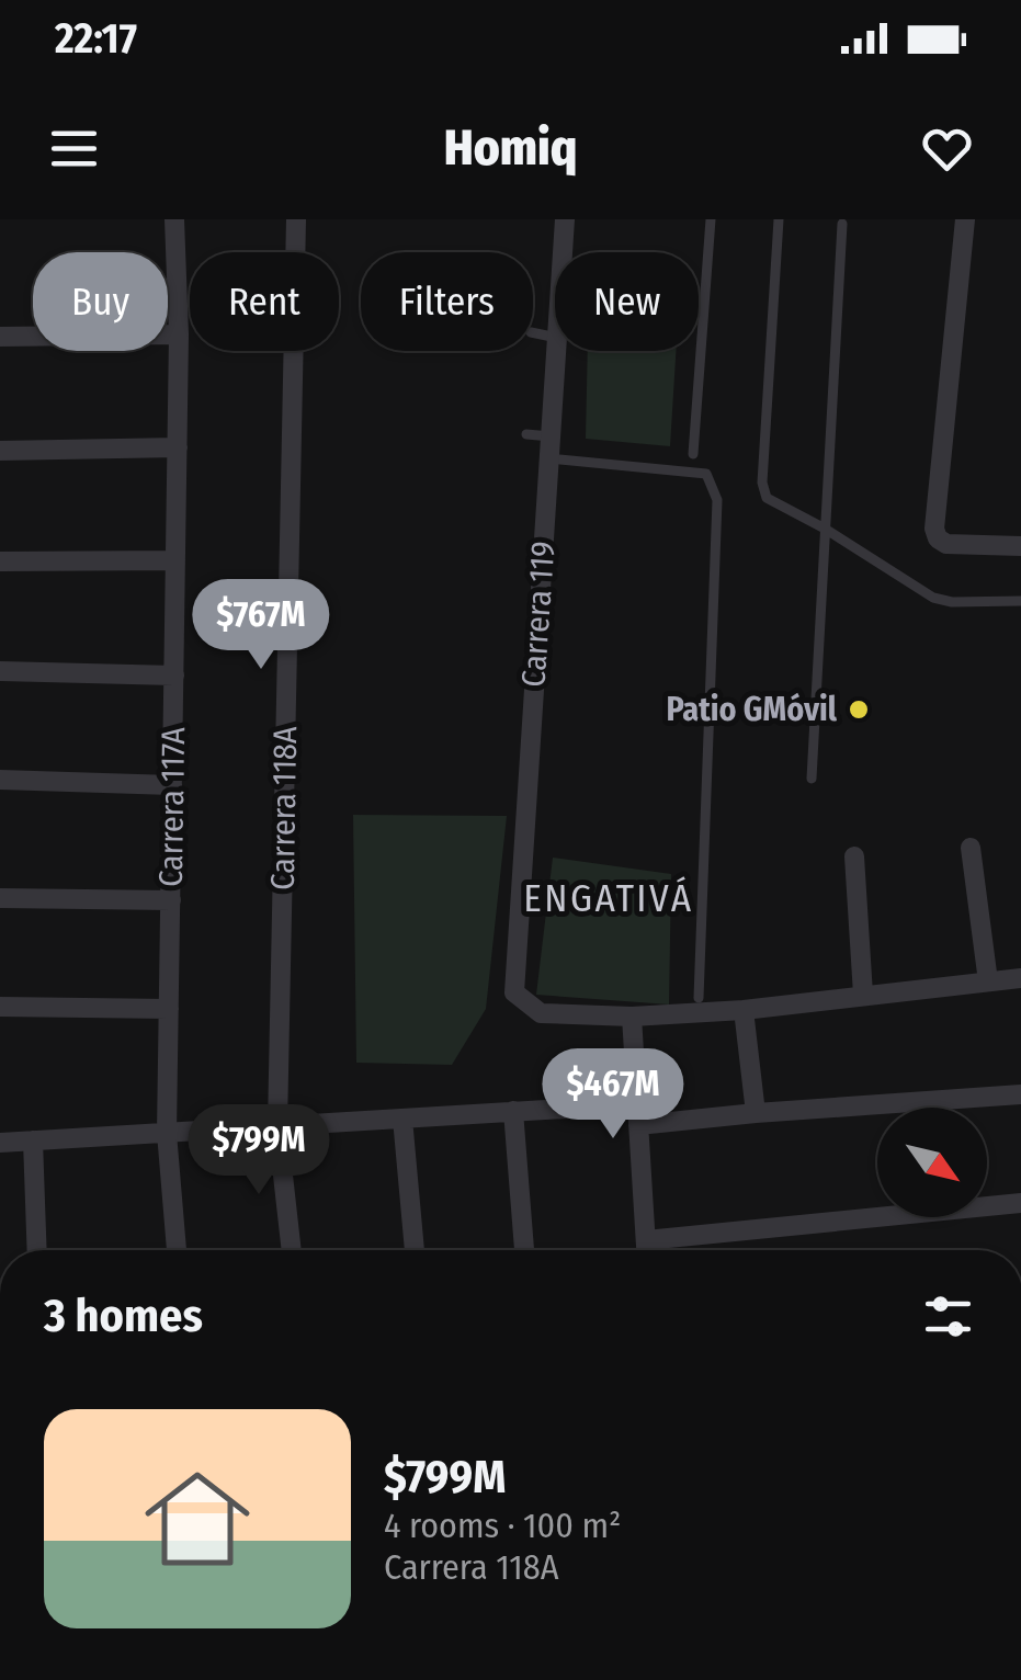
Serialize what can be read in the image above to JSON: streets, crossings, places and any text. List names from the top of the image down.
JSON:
{
  "streets": {
    "street": ["Carrera 119", "Carrera 117A", "Carrera 118A"]
  },
  "districts": ["ENGATIVÁ"],
  "places": ["Patio GMóvil"],
  "north": "bottom right",
  "page": {
    "status": "22:17",
    "header": "Homiq",
    "chip": [
      "Buy",
      "Rent",
      "Filters",
      "New"
    ],
    "price": ["$767M", "$467M", "$799M"],
    "heading": "3 homes",
    "list": [
      {
        "name": "$799M",
        "note": "4 rooms · 100 m² · Carrera 118A"
      }
    ]
  }
}
